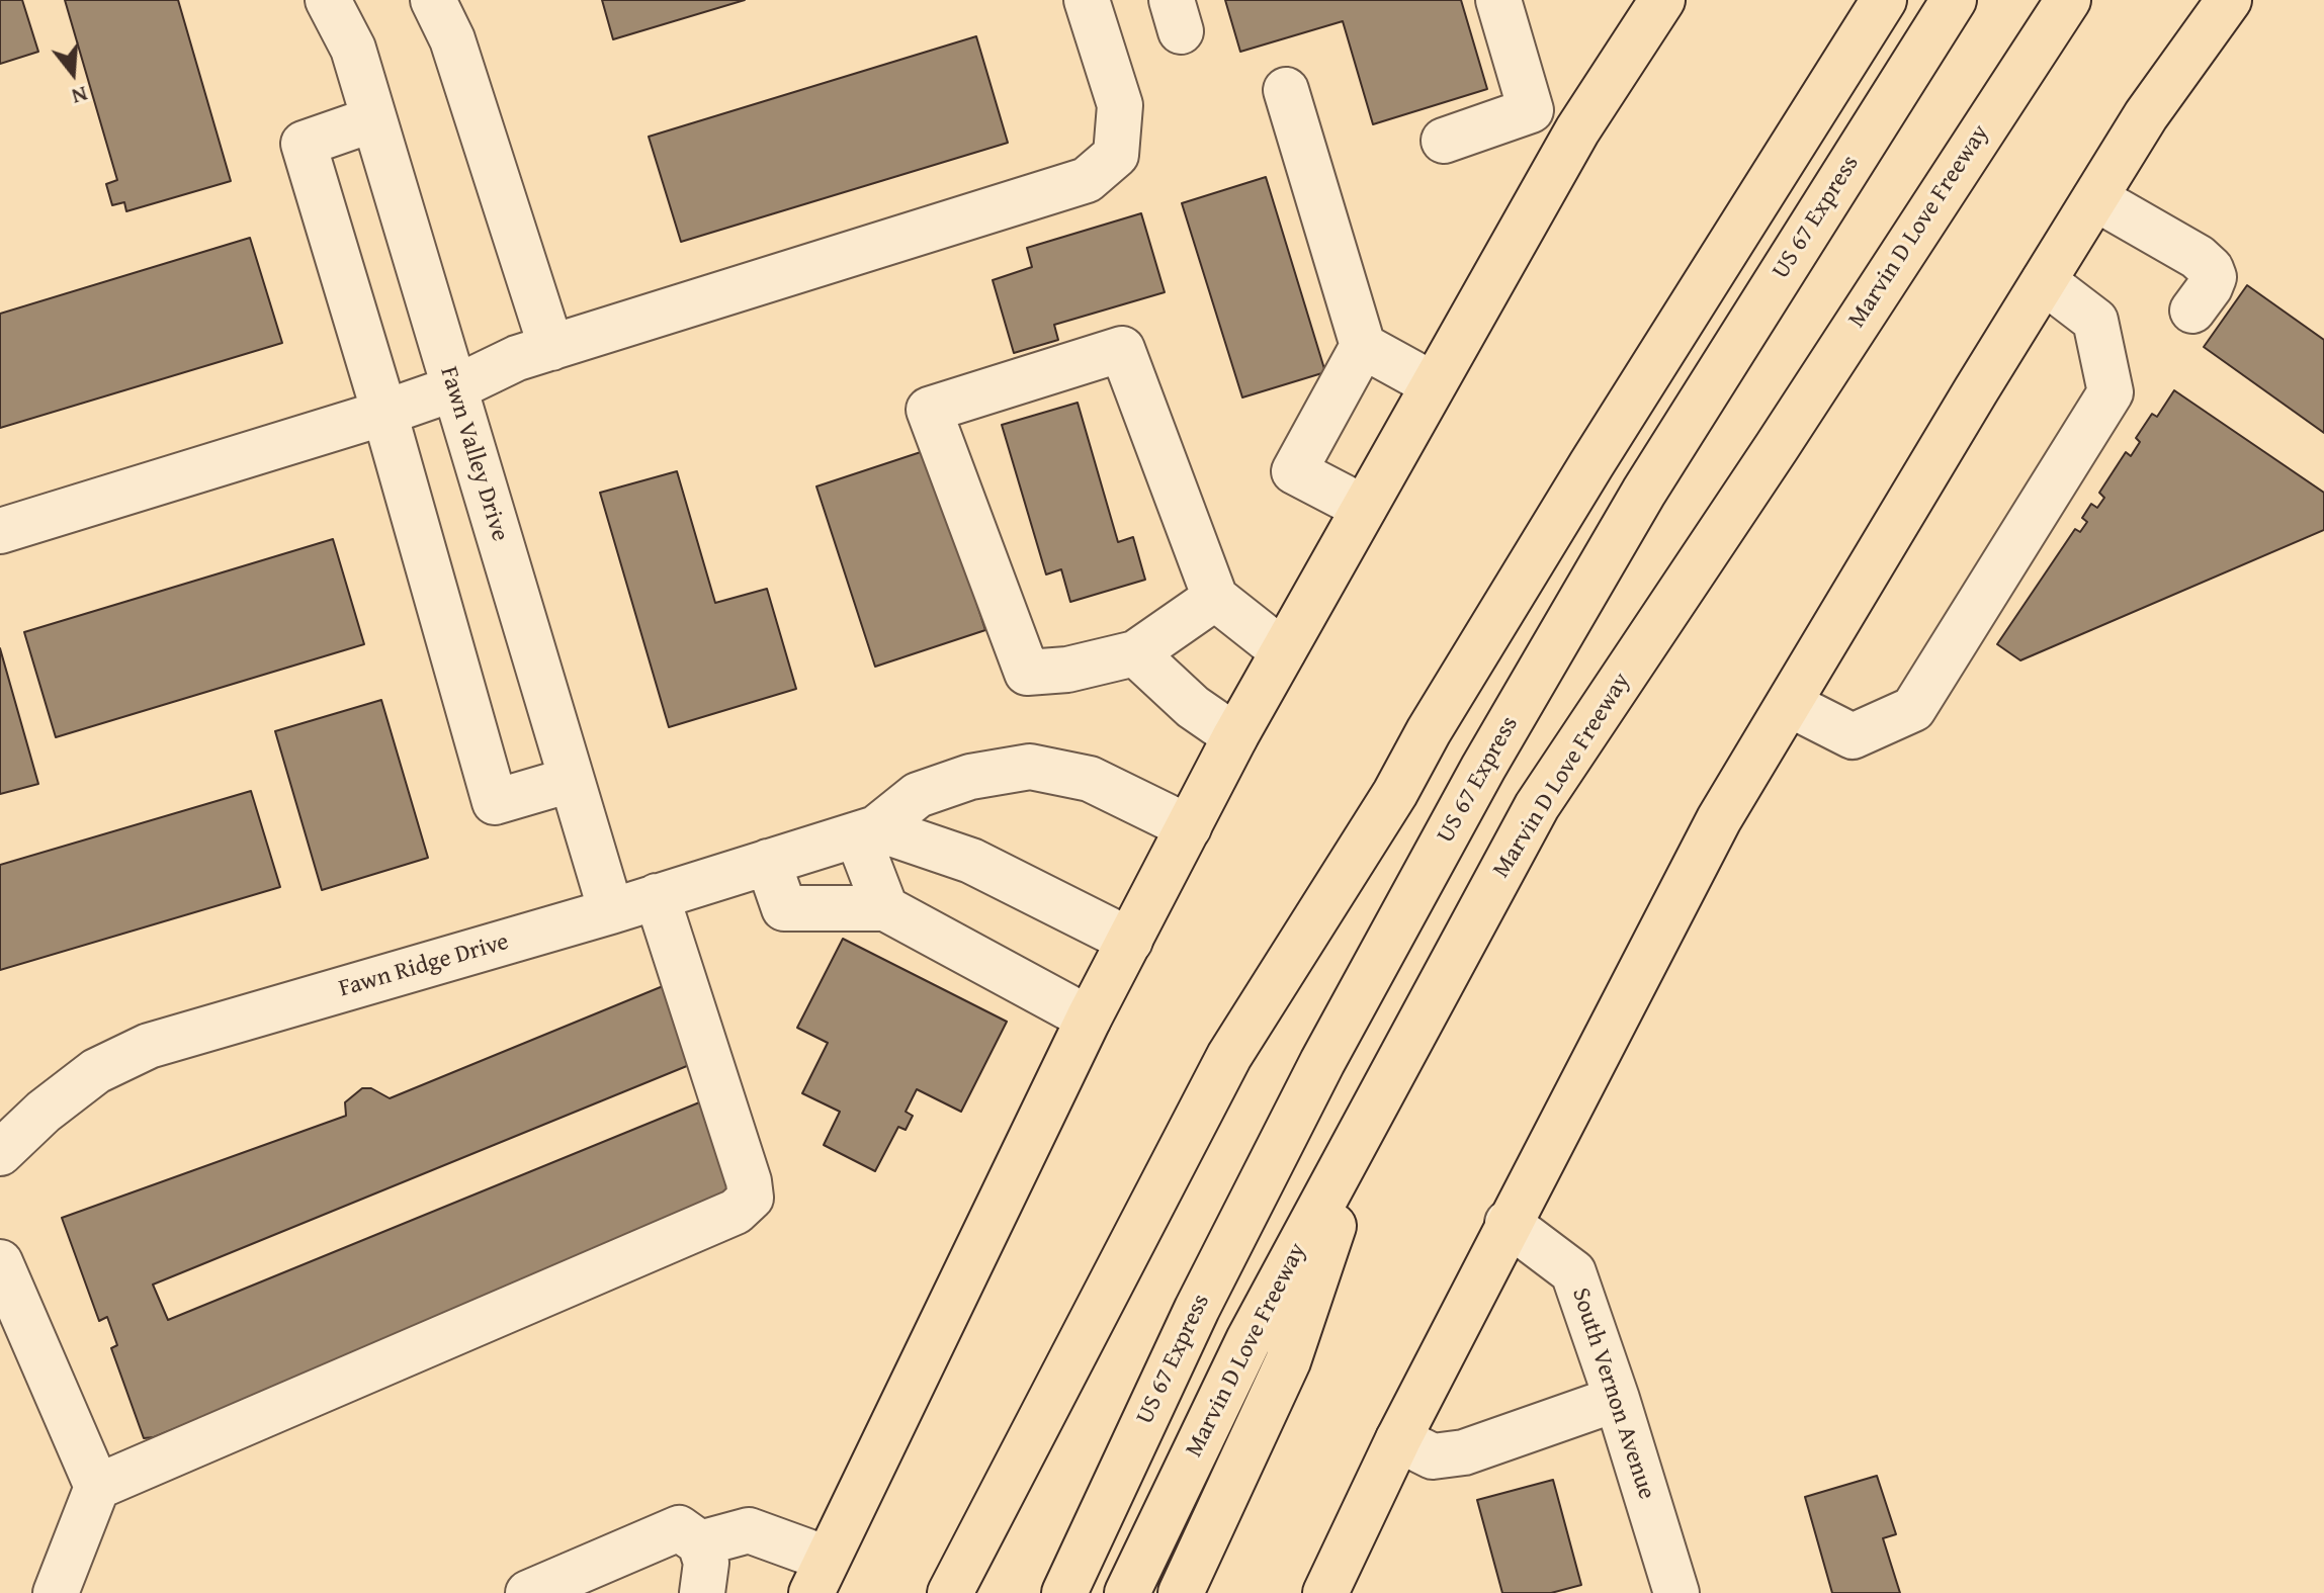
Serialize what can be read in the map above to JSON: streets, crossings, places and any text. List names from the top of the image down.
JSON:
{
  "streets": {
    "main road": ["US 67 Express", "Marvin D Love Freeway"],
    "street": ["Fawn Valley Drive", "Fawn Ridge Drive", "South Vernon Avenue"]
  },
  "crossings": [
    ["Fawn Valley Drive", "Fawn Ridge Drive"]
  ],
  "north": "bottom"
}
